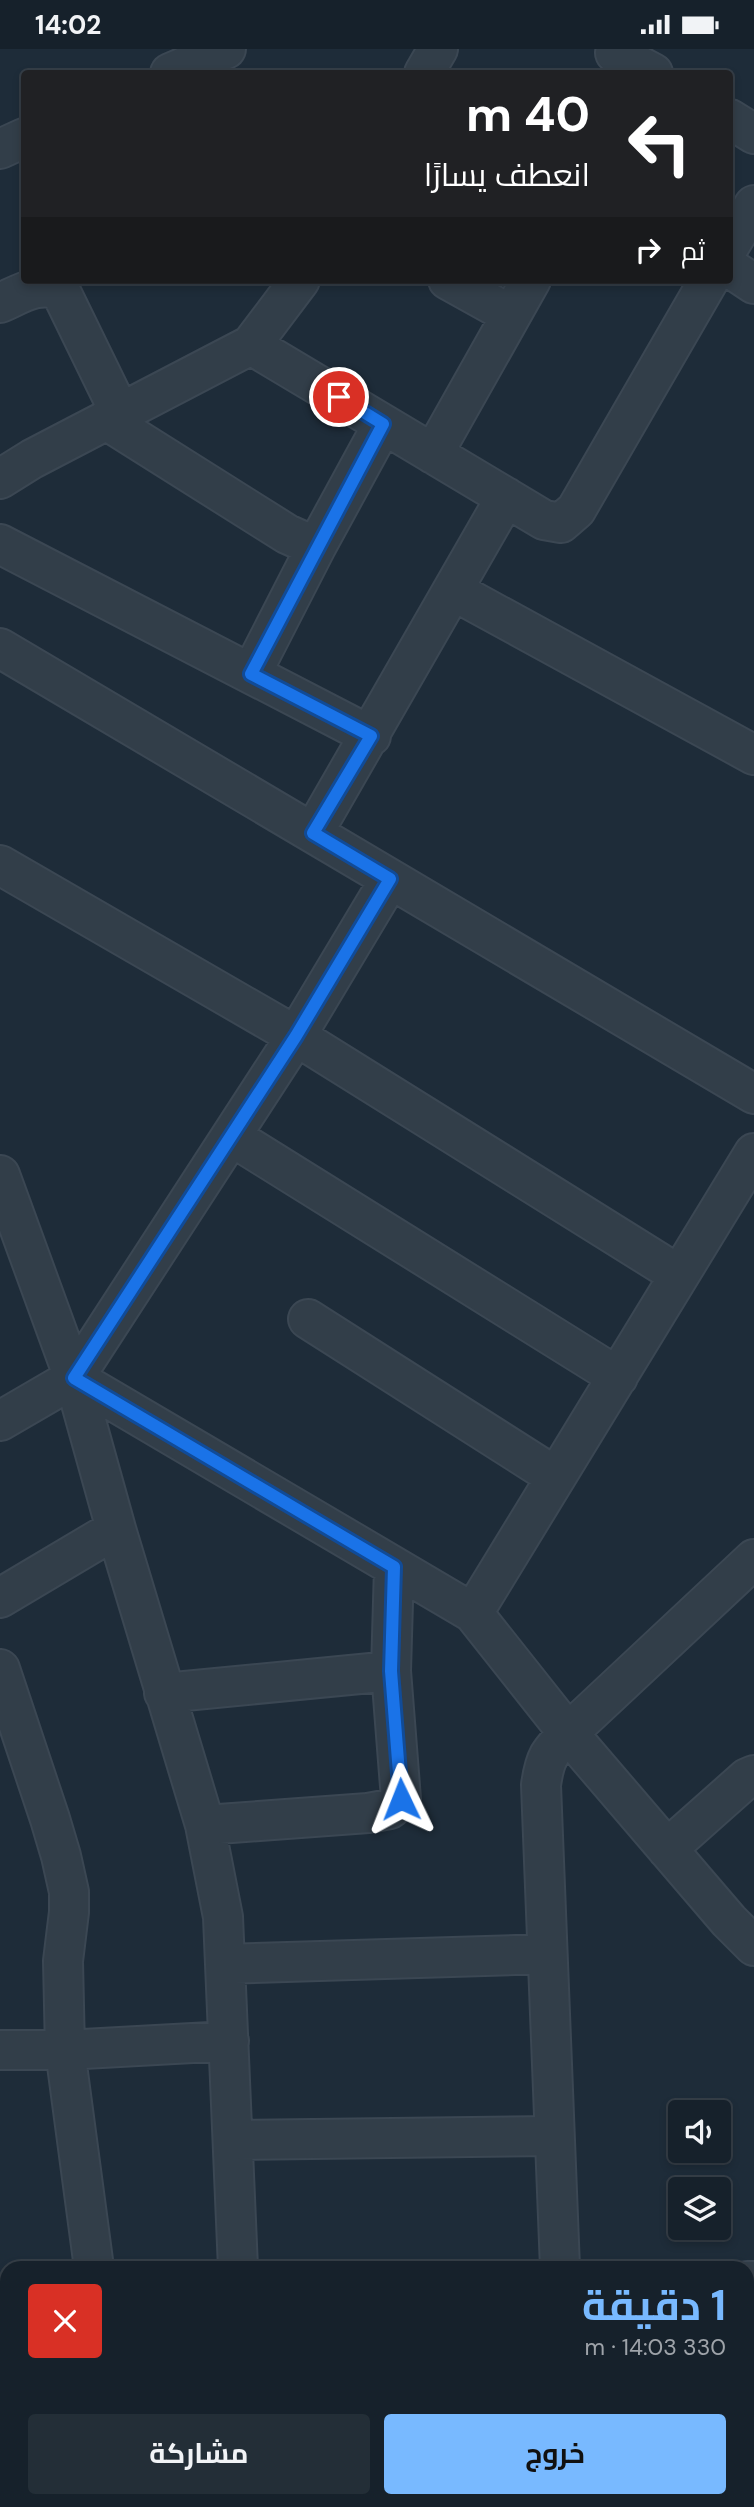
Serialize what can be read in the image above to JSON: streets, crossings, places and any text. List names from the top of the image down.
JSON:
{
  "page": {
    "status": "14:02",
    "turn": ["40 m", "انعطف يسارًا"],
    "then": "ثم",
    "heading": ["1 دقيقة", "330 m · 14:03"],
    "buttons": ["خروج", "مشاركة"]
  }
}
